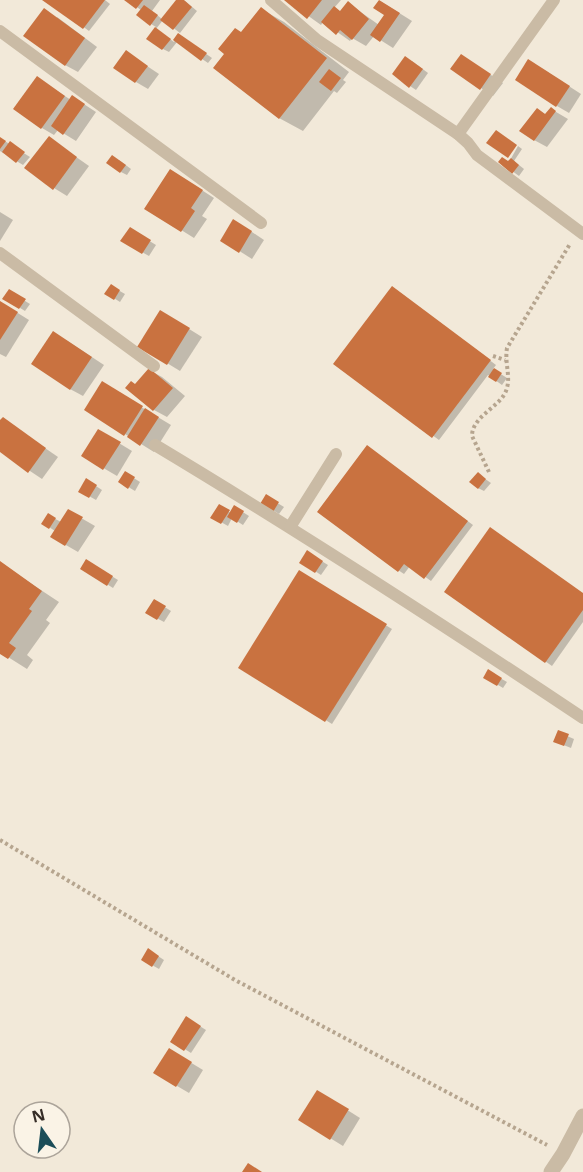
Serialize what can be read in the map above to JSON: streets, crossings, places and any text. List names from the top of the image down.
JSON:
{
  "north": "top"
}
